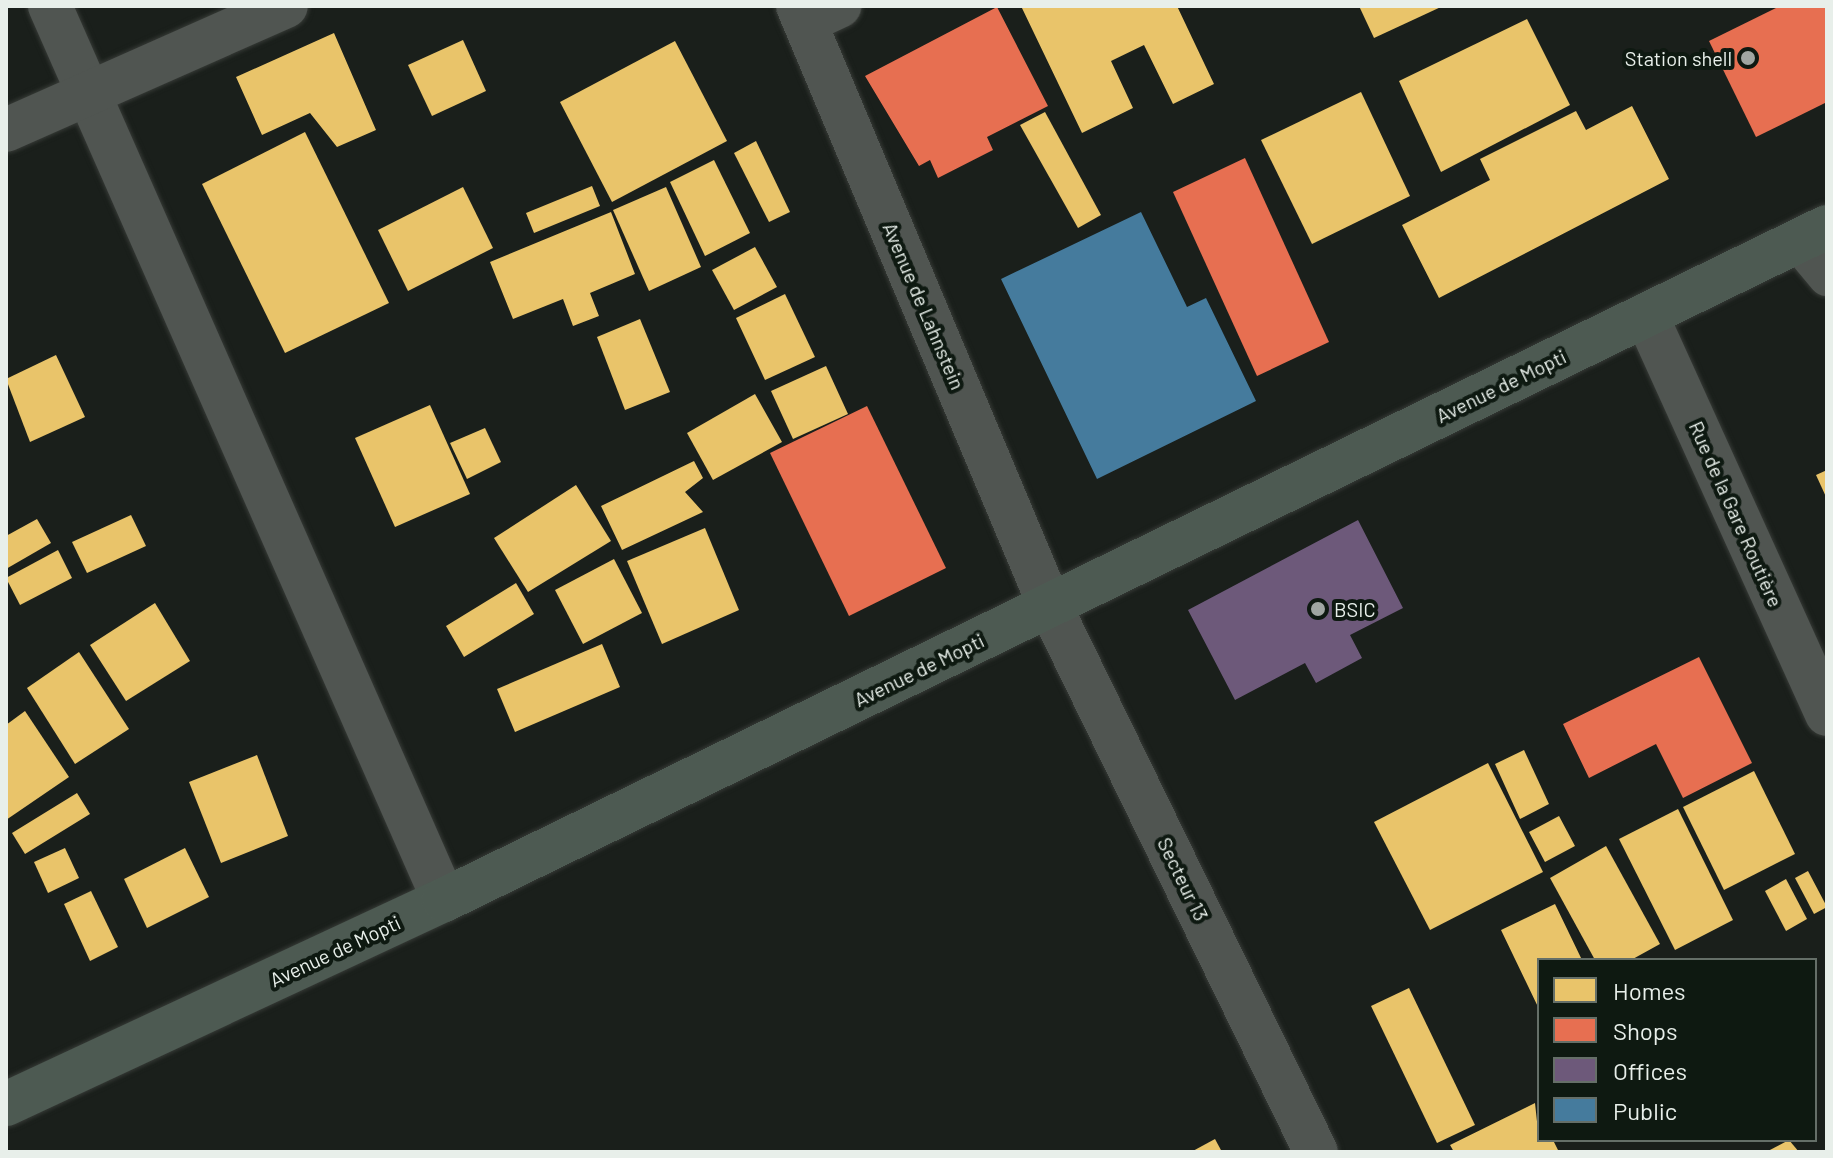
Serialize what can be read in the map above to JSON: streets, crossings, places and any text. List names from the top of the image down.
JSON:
{
  "streets": {
    "main road": ["Avenue de Mopti"],
    "street": ["Avenue de Lahnstein", "Rue de la Gare Routière", "Secteur 13"]
  },
  "crossings": [
    ["Avenue de Lahnstein", "Avenue de Mopti"],
    ["Avenue de Lahnstein", "Secteur 13"],
    ["Avenue de Mopti", "Rue de la Gare Routière"],
    ["Avenue de Mopti", "Secteur 13"]
  ],
  "places": ["Station shell", "BSIC"],
  "legend": [
    "Homes",
    "Shops",
    "Offices",
    "Public"
  ]
}
